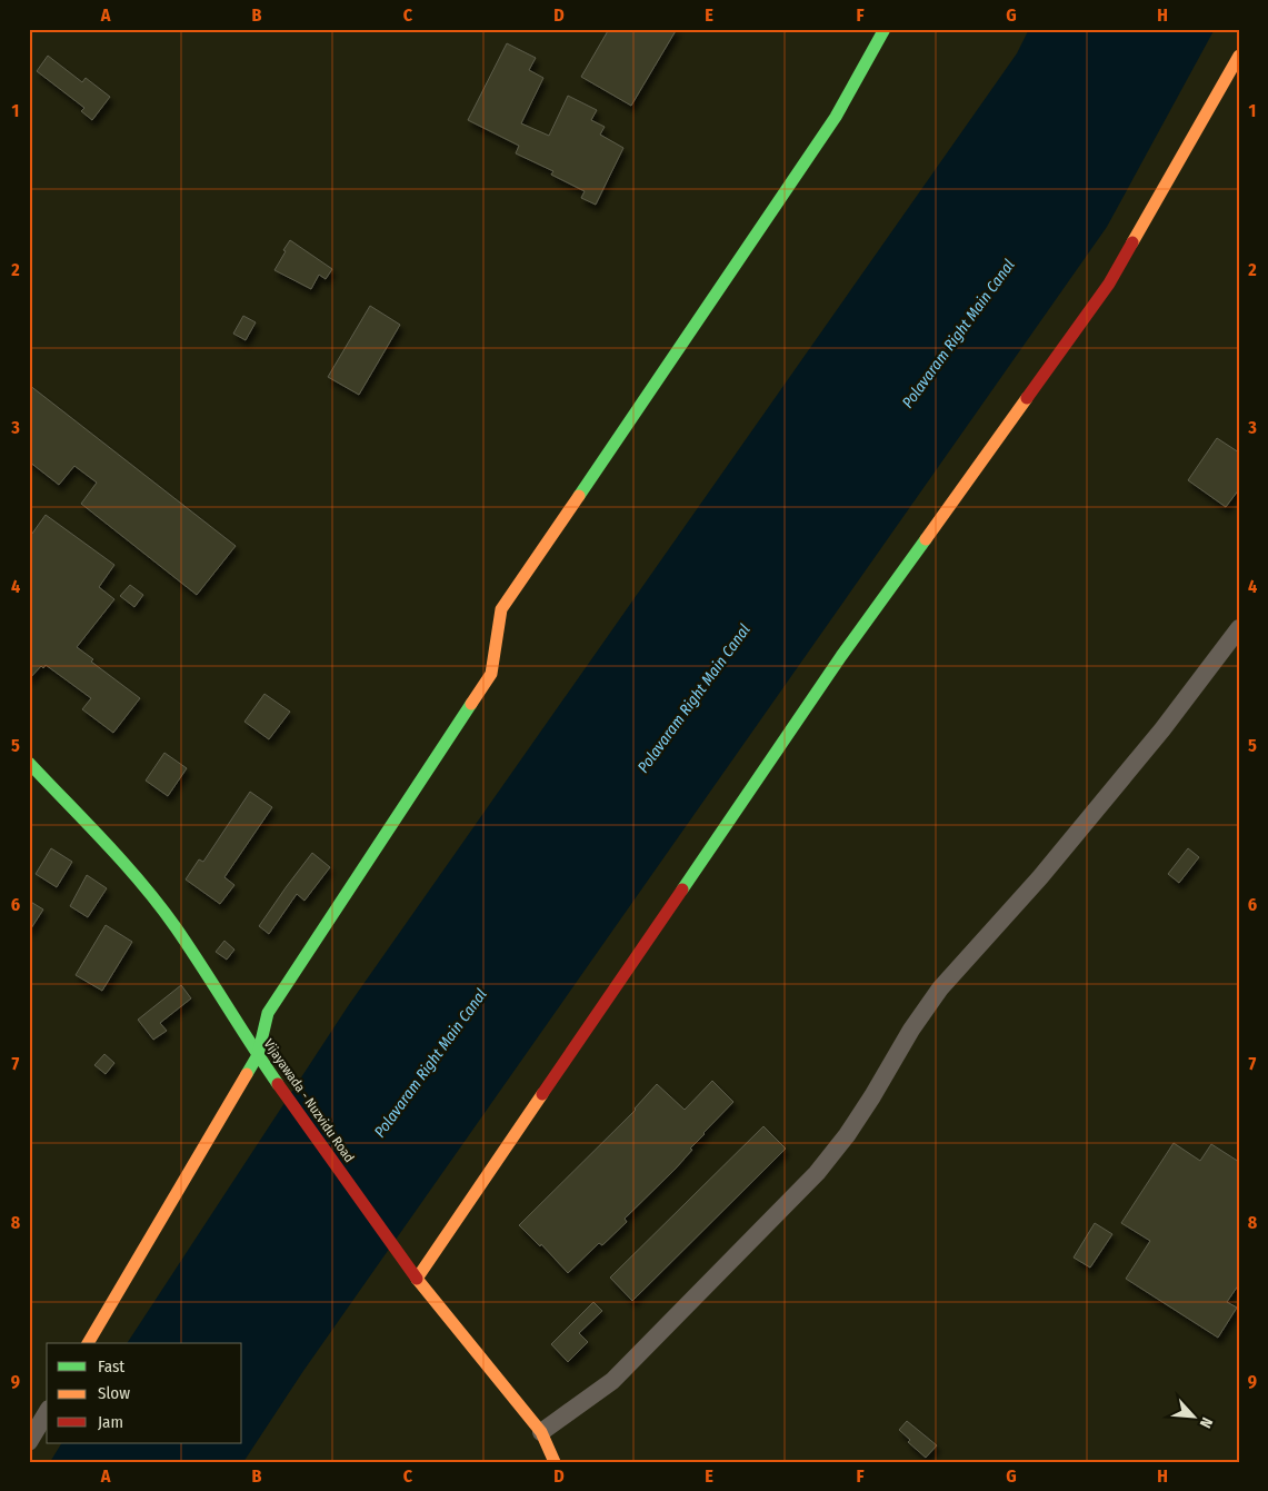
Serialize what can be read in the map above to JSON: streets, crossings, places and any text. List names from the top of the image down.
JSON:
{
  "streets": {
    "street": ["Vijayawada - Nuzvidu Road"]
  },
  "water": ["Polavaram Right Main Canal"],
  "legend": ["Fast", "Slow", "Jam"],
  "north": "bottom right",
  "grid": {
    "columns": [
      "A",
      "B",
      "C",
      "D",
      "E",
      "F",
      "G",
      "H"
    ],
    "rows": [
      "1",
      "2",
      "3",
      "4",
      "5",
      "6",
      "7",
      "8",
      "9"
    ]
  }
}
